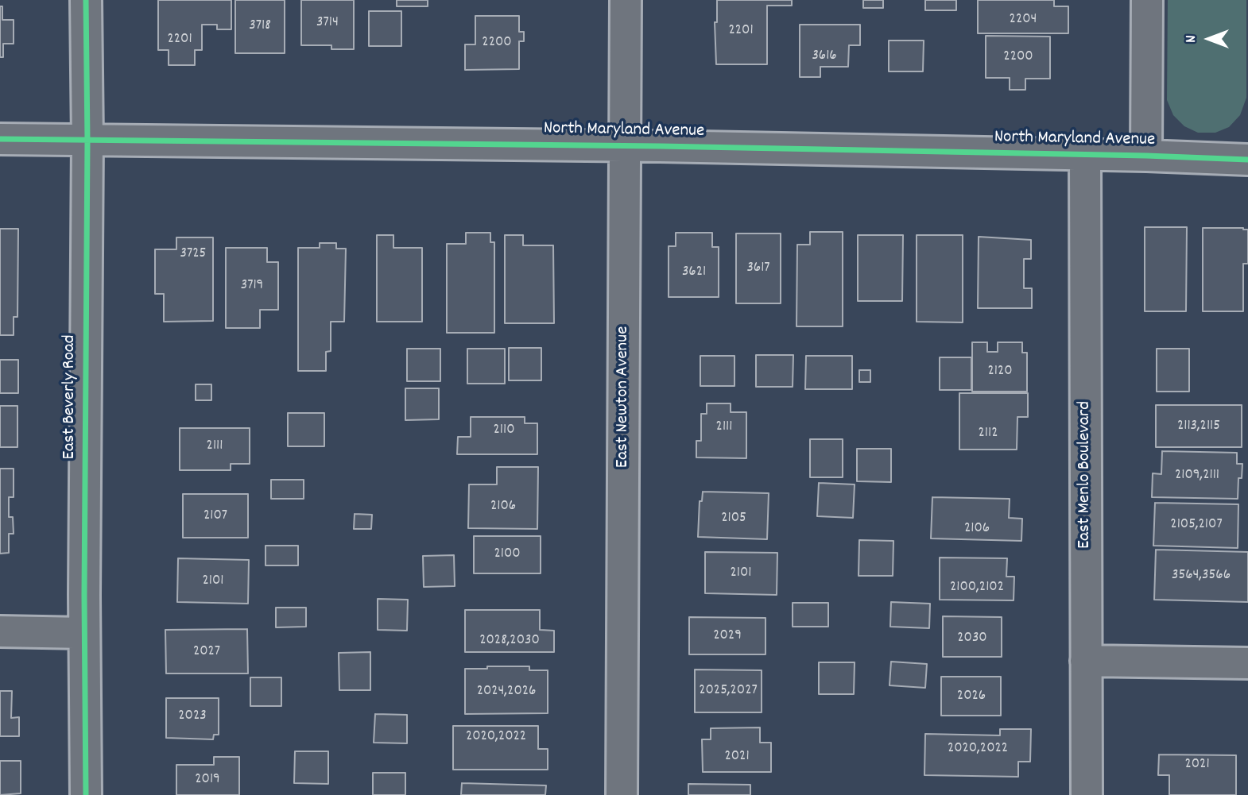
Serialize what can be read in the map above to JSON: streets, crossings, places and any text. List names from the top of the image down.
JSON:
{
  "streets": {
    "street": [
      "North Maryland Avenue",
      "East Beverly Road",
      "East Newton Avenue",
      "East Menlo Boulevard"
    ]
  },
  "crossings": [
    ["North Maryland Avenue", "East Beverly Road"],
    ["North Maryland Avenue", "East Newton Avenue"],
    ["North Maryland Avenue", "East Menlo Boulevard"]
  ],
  "house_numbers": [
    "2204",
    "3714",
    "3718",
    "2201",
    "2201",
    "2200",
    "3616",
    "2200",
    "3725",
    "3617",
    "3621",
    "3719",
    "2120",
    "2113,2115",
    "2111",
    "2110",
    "2112",
    "2111",
    "2109,2111",
    "2106",
    "2107",
    "2105",
    "2105,2107",
    "2106",
    "2100",
    "2101",
    "3564,3566",
    "2101",
    "2100,2102",
    "2029",
    "2030",
    "2028,2030",
    "2027",
    "2025,2027",
    "2024,2026",
    "2026",
    "2023",
    "2020,2022",
    "2020,2022",
    "2021",
    "2021",
    "2019"
  ],
  "north": "left"
}
